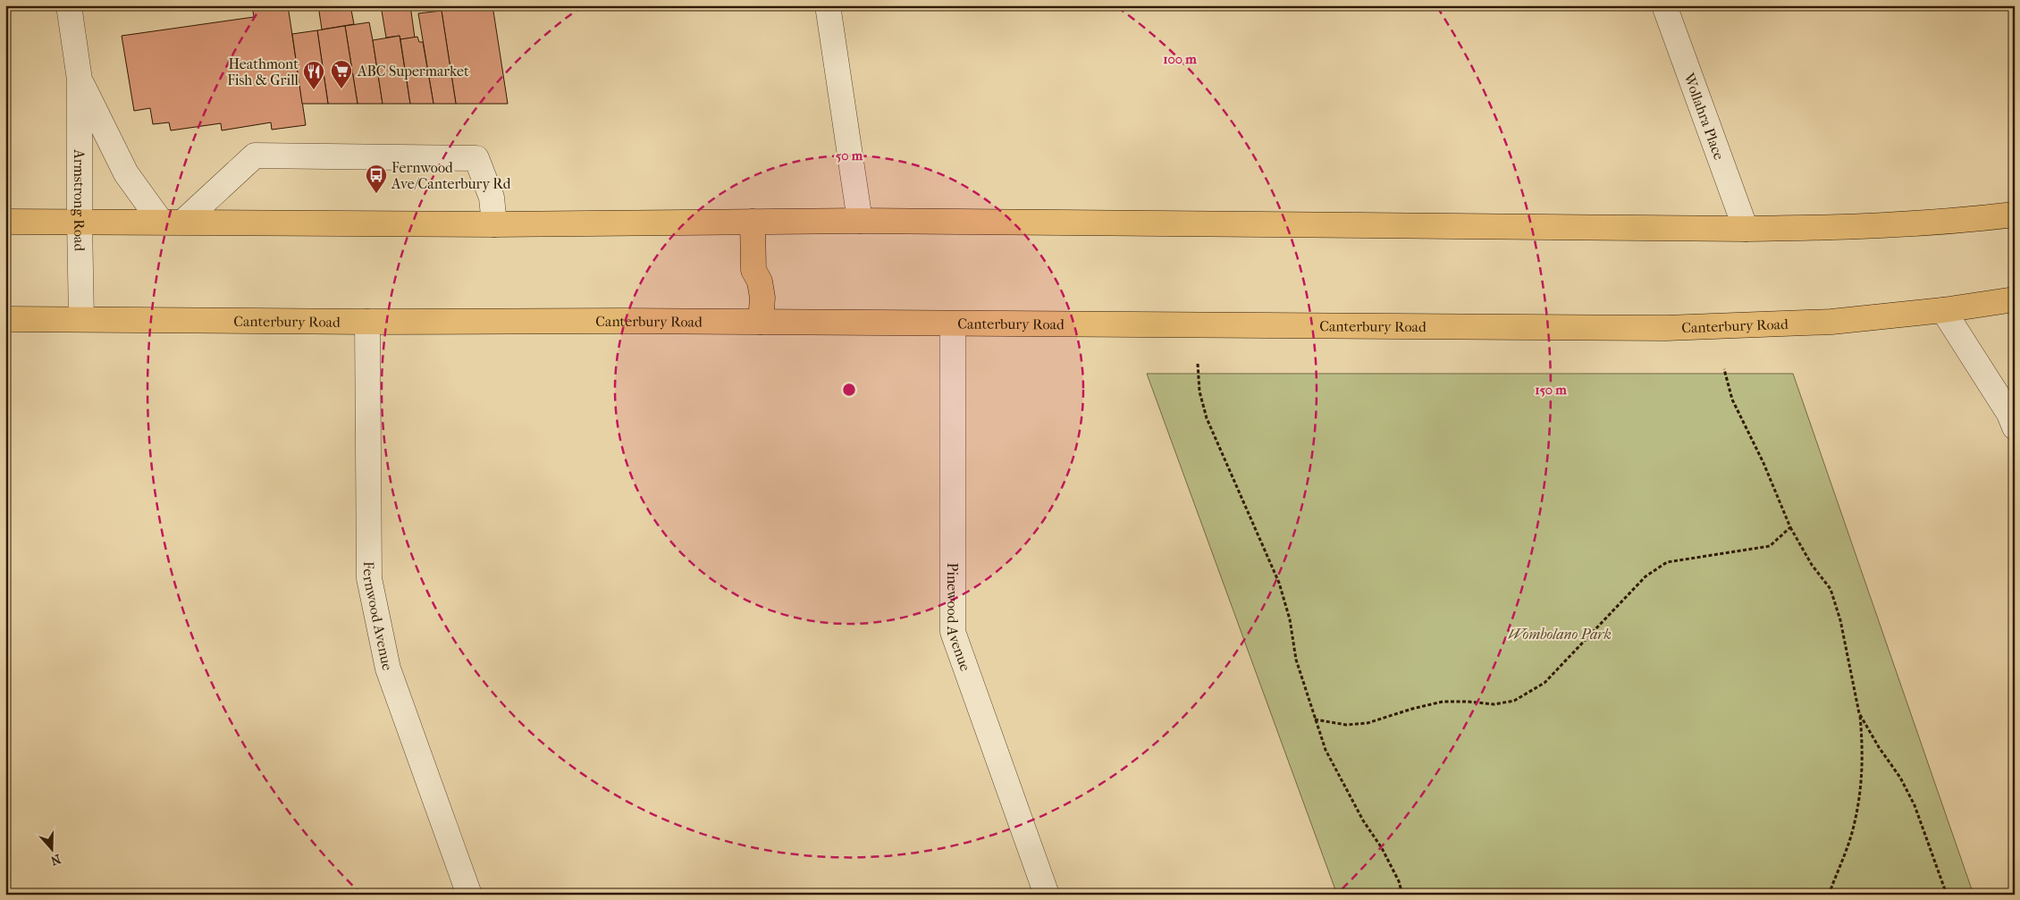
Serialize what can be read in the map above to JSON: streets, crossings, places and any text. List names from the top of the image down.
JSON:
{
  "streets": {
    "main road": ["Canterbury Road"],
    "street": [
      "Wollahra Place",
      "Armstrong Road",
      "Fernwood Avenue",
      "Pinewood Avenue"
    ]
  },
  "crossings": [
    ["Armstrong Road", "Canterbury Road"],
    ["Canterbury Road", "Fernwood Avenue"],
    ["Canterbury Road", "Pinewood Avenue"]
  ],
  "parks": ["Wombolano Park"],
  "places": {
    "supermarket": ["ABC Supermarket"],
    "restaurant": ["Heathmont Fish & Grill"],
    "bus stop": ["Fernwood Ave/Canterbury Rd"]
  },
  "north": "bottom",
  "rings": ["100 m", "50 m", "150 m"]
}
